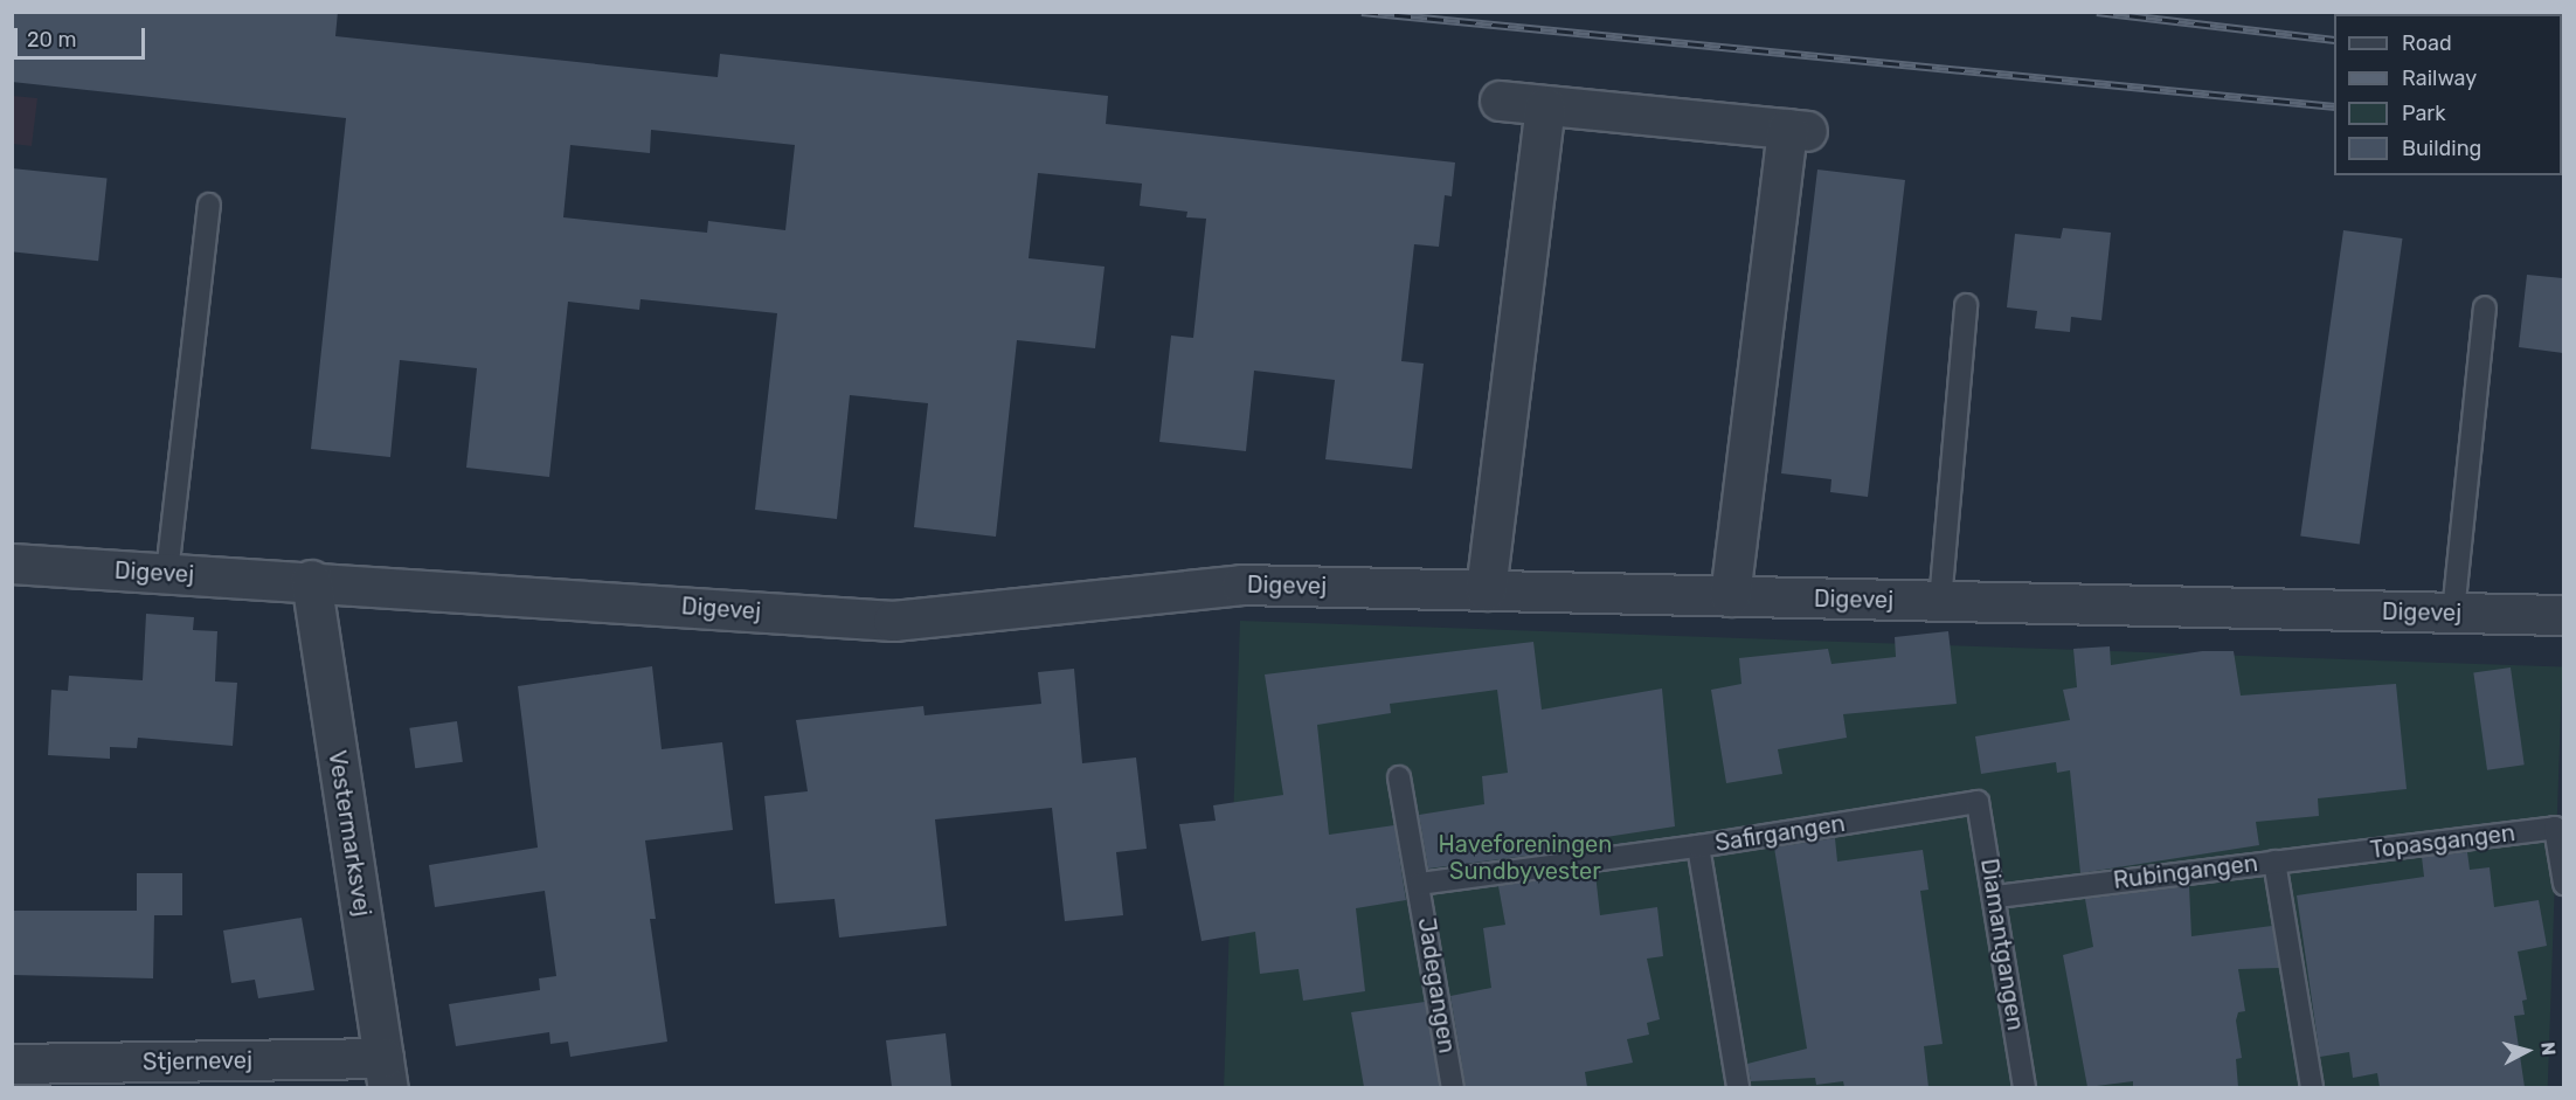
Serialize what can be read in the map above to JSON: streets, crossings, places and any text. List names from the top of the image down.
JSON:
{
  "streets": {
    "street": ["Digevej", "Vestermarksvej", "Stjernevej"],
    "lane": [
      "Safirgangen",
      "Topasgangen",
      "Rubingangen",
      "Diamantgangen",
      "Jadegangen"
    ]
  },
  "crossings": [
    ["Digevej", "Vestermarksvej"],
    ["Vestermarksvej", "Stjernevej"],
    ["Safirgangen", "Diamantgangen"],
    ["Topasgangen", "Rubingangen"],
    ["Rubingangen", "Diamantgangen"]
  ],
  "parks": ["Haveforeningen Sundbyvester"],
  "legend": [
    "Road",
    "Railway",
    "Park",
    "Building"
  ],
  "scale_bar": "20 m",
  "north": "right"
}
